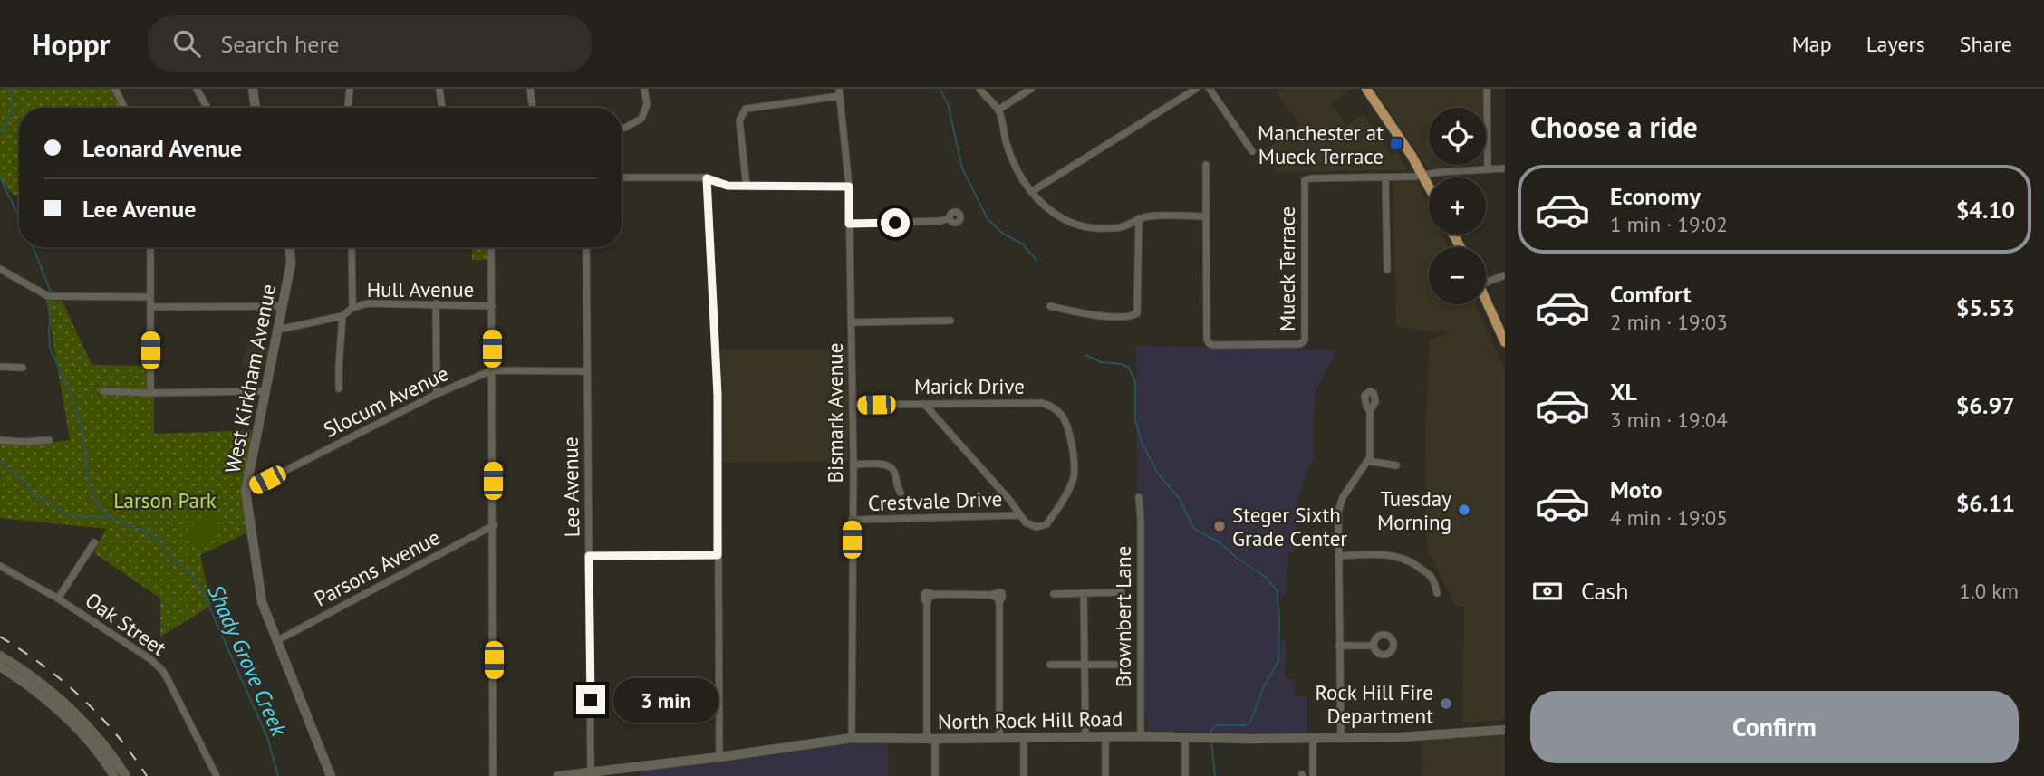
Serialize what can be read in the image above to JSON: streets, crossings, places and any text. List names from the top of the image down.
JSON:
{
  "streets": {
    "street": [
      "Mueck Terrace",
      "Hull Avenue",
      "West Kirkham Avenue",
      "Marick Drive",
      "Slocum Avenue",
      "Bismark Avenue",
      "Lee Avenue",
      "Crestvale Drive",
      "Parsons Avenue",
      "Brownbert Lane",
      "Oak Street",
      "North Rock Hill Road"
    ]
  },
  "crossings": [
    ["Hull Avenue", "West Kirkham Avenue"],
    ["West Kirkham Avenue", "Slocum Avenue"],
    ["West Kirkham Avenue", "Parsons Avenue"],
    ["Marick Drive", "Bismark Avenue"],
    ["Marick Drive", "Crestvale Drive"],
    ["Slocum Avenue", "Lee Avenue"],
    ["Bismark Avenue", "Crestvale Drive"],
    ["Bismark Avenue", "North Rock Hill Road"],
    ["Lee Avenue", "North Rock Hill Road"],
    ["Brownbert Lane", "North Rock Hill Road"]
  ],
  "water": ["Shady Grove Creek"],
  "parks": ["Larson Park"],
  "places": {
    "transit": ["Manchester at Mueck Terrace"],
    "other": ["Tuesday Morning", "Steger Sixth Grade Center", "Rock Hill Fire Department"]
  },
  "page": {
    "header": "Hoppr",
    "search": "Search here",
    "nav": ["Map", "Layers", "Share"],
    "heading": "Choose a ride",
    "map_buttons": ["+", "−"],
    "banner": ["Leonard Avenue", "Lee Avenue"],
    "list": [
      {
        "name": "Economy",
        "note": "1 min · 19:02",
        "value": "$4.10"
      },
      {
        "name": "Comfort",
        "note": "2 min · 19:03",
        "value": "$5.53"
      },
      {
        "name": "XL",
        "note": "3 min · 19:04",
        "value": "$6.97"
      },
      {
        "name": "Moto",
        "note": "4 min · 19:05",
        "value": "$6.11"
      }
    ],
    "pay": ["Cash", "1.0 km"],
    "bubble": "3 min",
    "buttons": "Confirm"
  }
}
